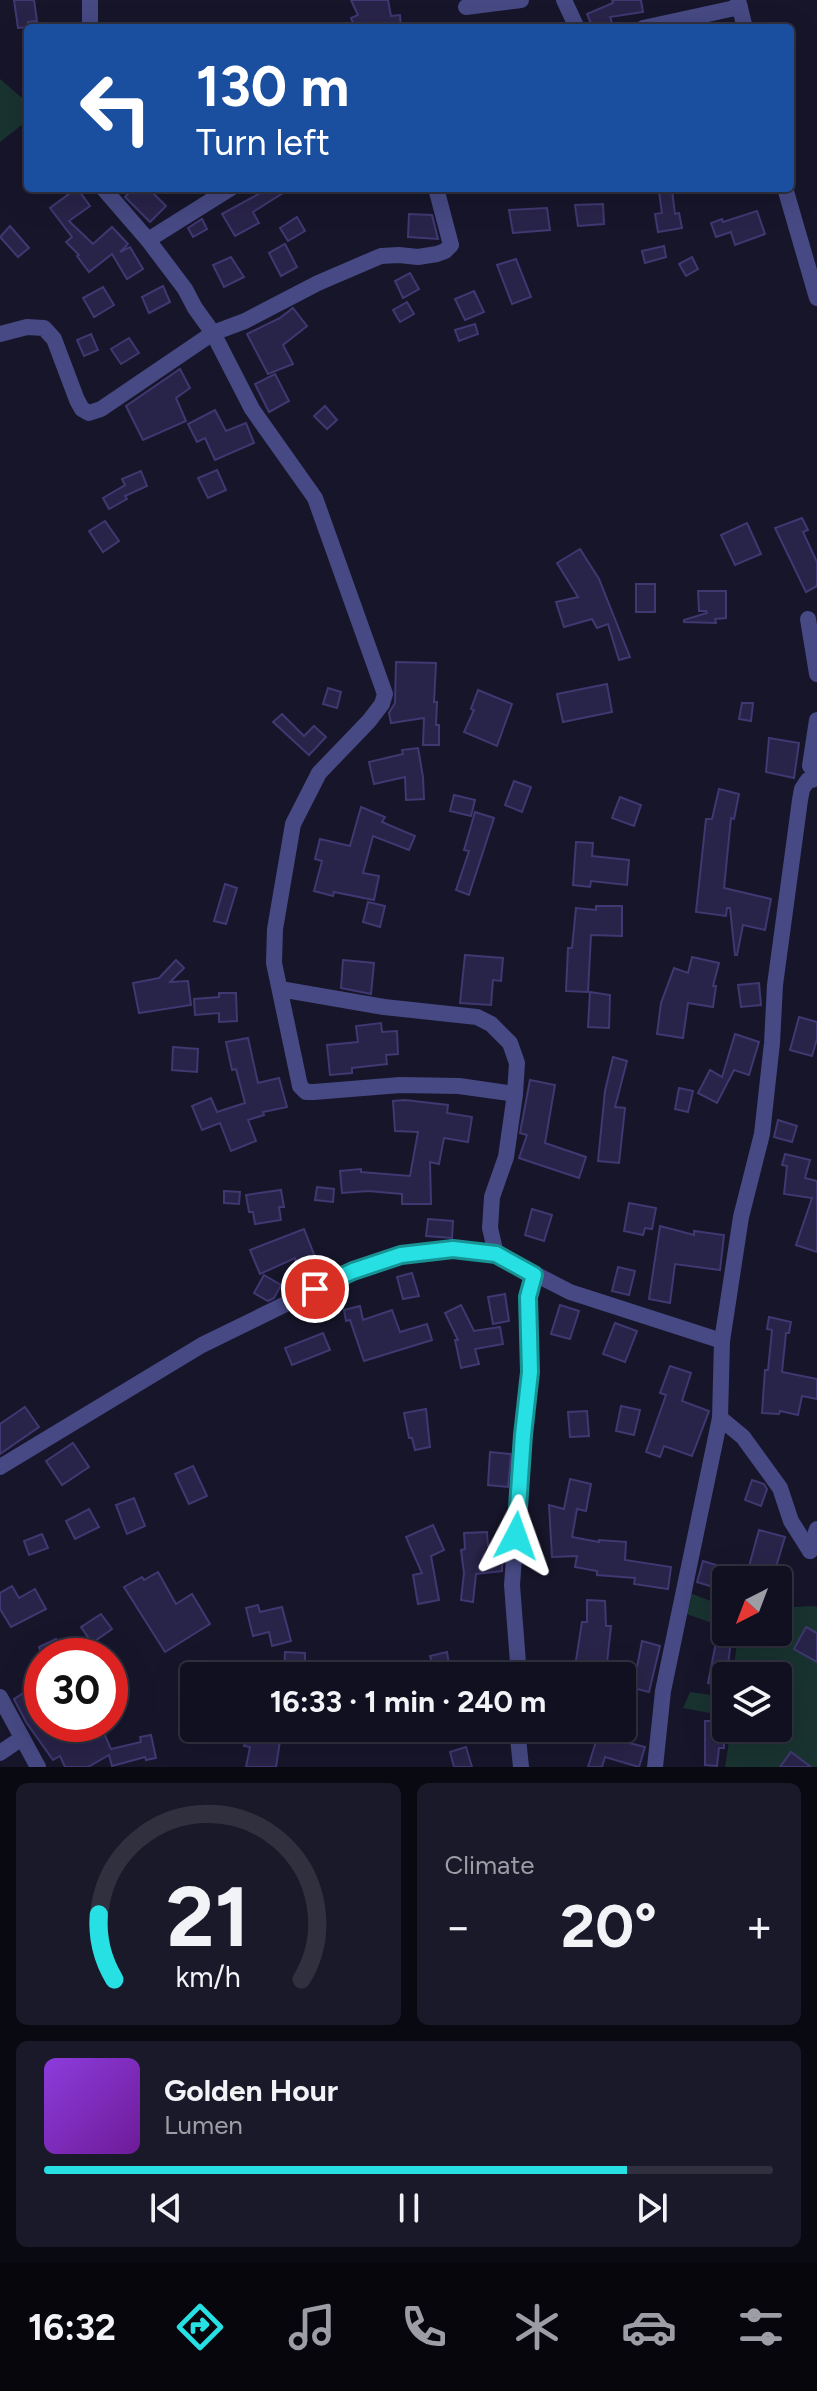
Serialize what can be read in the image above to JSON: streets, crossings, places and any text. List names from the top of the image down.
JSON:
{
  "north": "bottom left",
  "page": {
    "turn": ["130 m", "Turn left"],
    "limit": "30",
    "trip": "16:33 · 1 min · 240 m",
    "tile": "Climate",
    "heat": ["−", "20°", "+"],
    "song": ["Golden Hour", "Lumen"],
    "tabs": "16:32",
    "gauge": ["21", "km/h"]
  }
}
